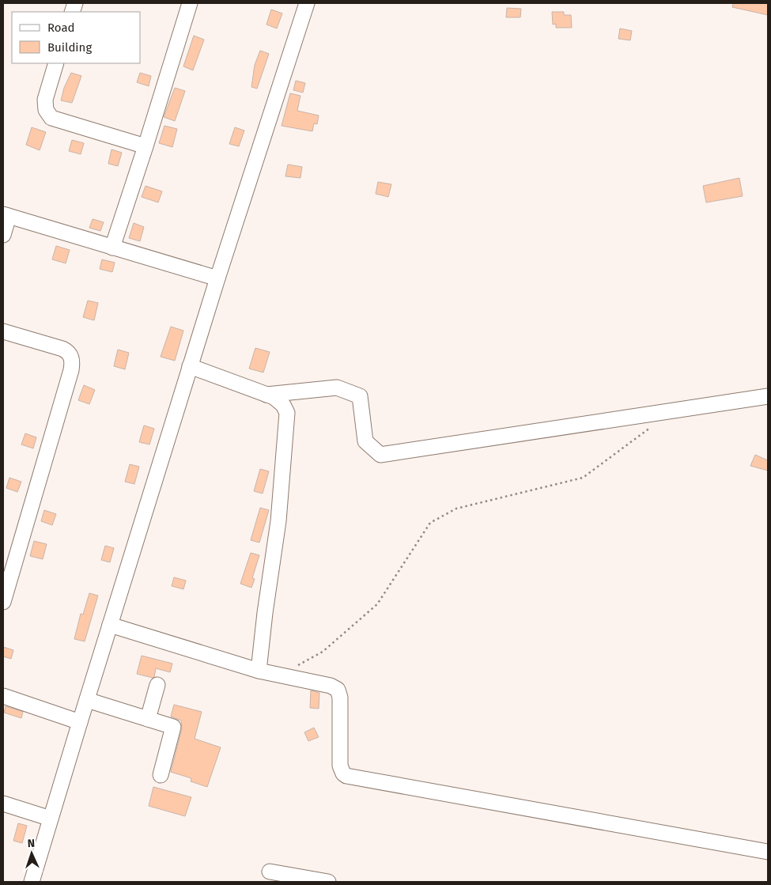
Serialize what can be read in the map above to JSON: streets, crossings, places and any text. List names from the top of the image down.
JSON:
{
  "legend": ["Road", "Building"],
  "north": "top"
}
